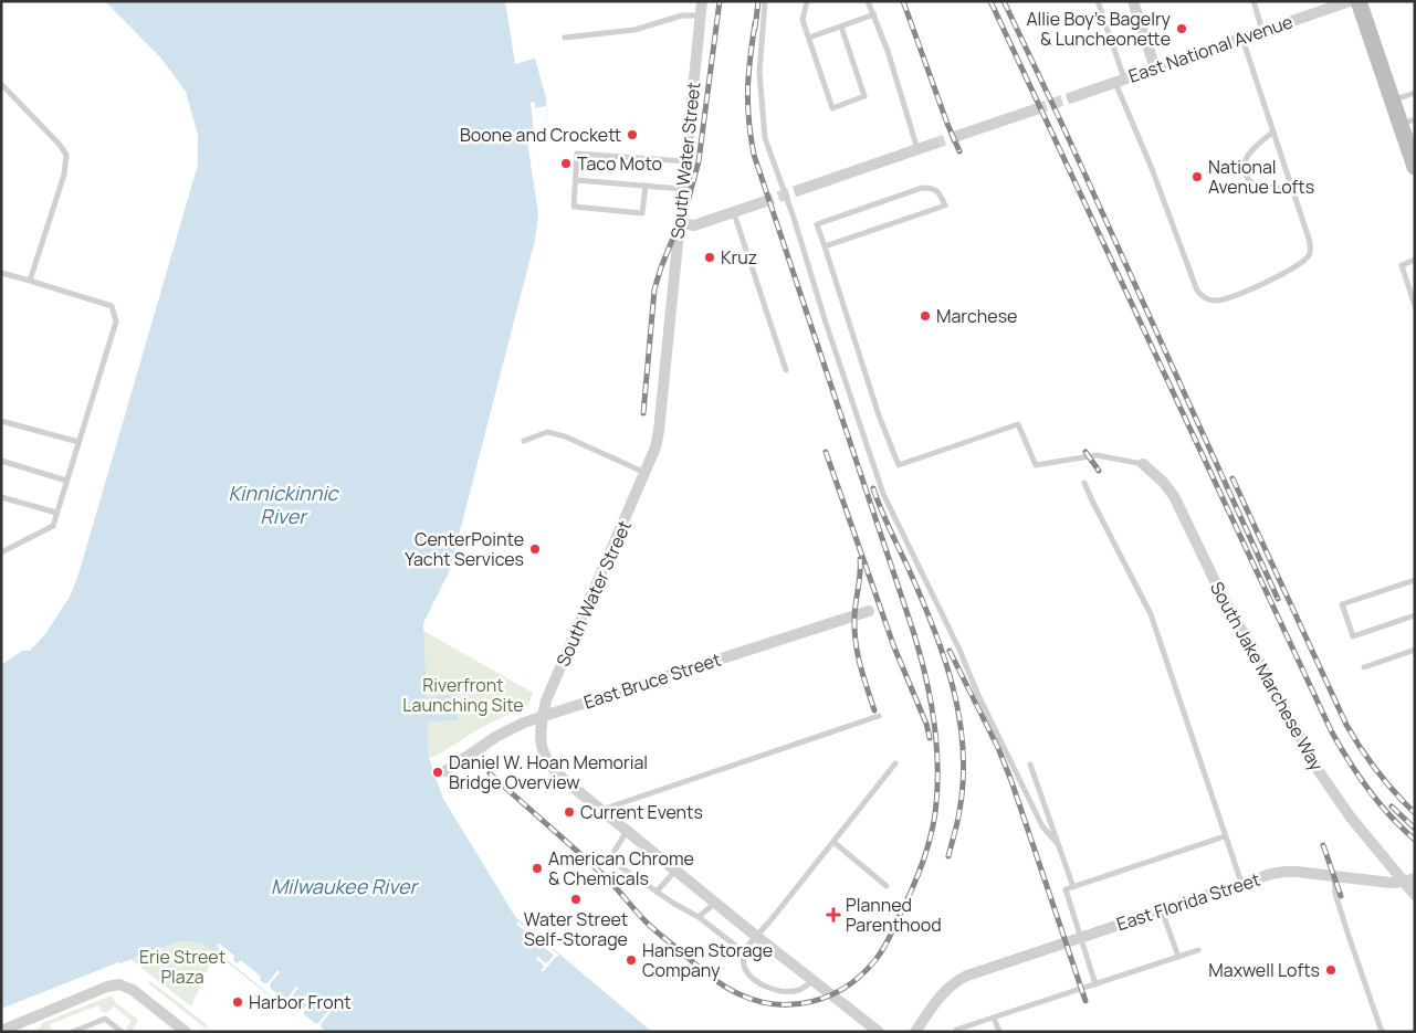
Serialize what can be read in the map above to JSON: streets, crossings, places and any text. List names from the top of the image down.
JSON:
{
  "streets": {
    "street": [
      "East National Avenue",
      "South Water Street",
      "South Jake Marchese Way",
      "East Bruce Street",
      "East Florida Street"
    ]
  },
  "crossings": [
    ["South Water Street", "East Bruce Street"],
    ["South Jake Marchese Way", "East Florida Street"]
  ],
  "water": ["Kinnickinnic River", "Milwaukee River"],
  "parks": ["Riverfront Launching Site", "Erie Street Plaza"],
  "places": {
    "other": [
      "Allie Boy's Bagelry & Luncheonette",
      "Boone and Crockett",
      "Taco Moto",
      "National Avenue Lofts",
      "Kruz",
      "Marchese",
      "CenterPointe Yacht Services",
      "Daniel W. Hoan Memorial Bridge Overview",
      "Current Events",
      "American Chrome & Chemicals",
      "Water Street Self-Storage",
      "Hansen Storage Company",
      "Maxwell Lofts",
      "Harbor Front"
    ],
    "health": ["Planned Parenthood"]
  }
}
